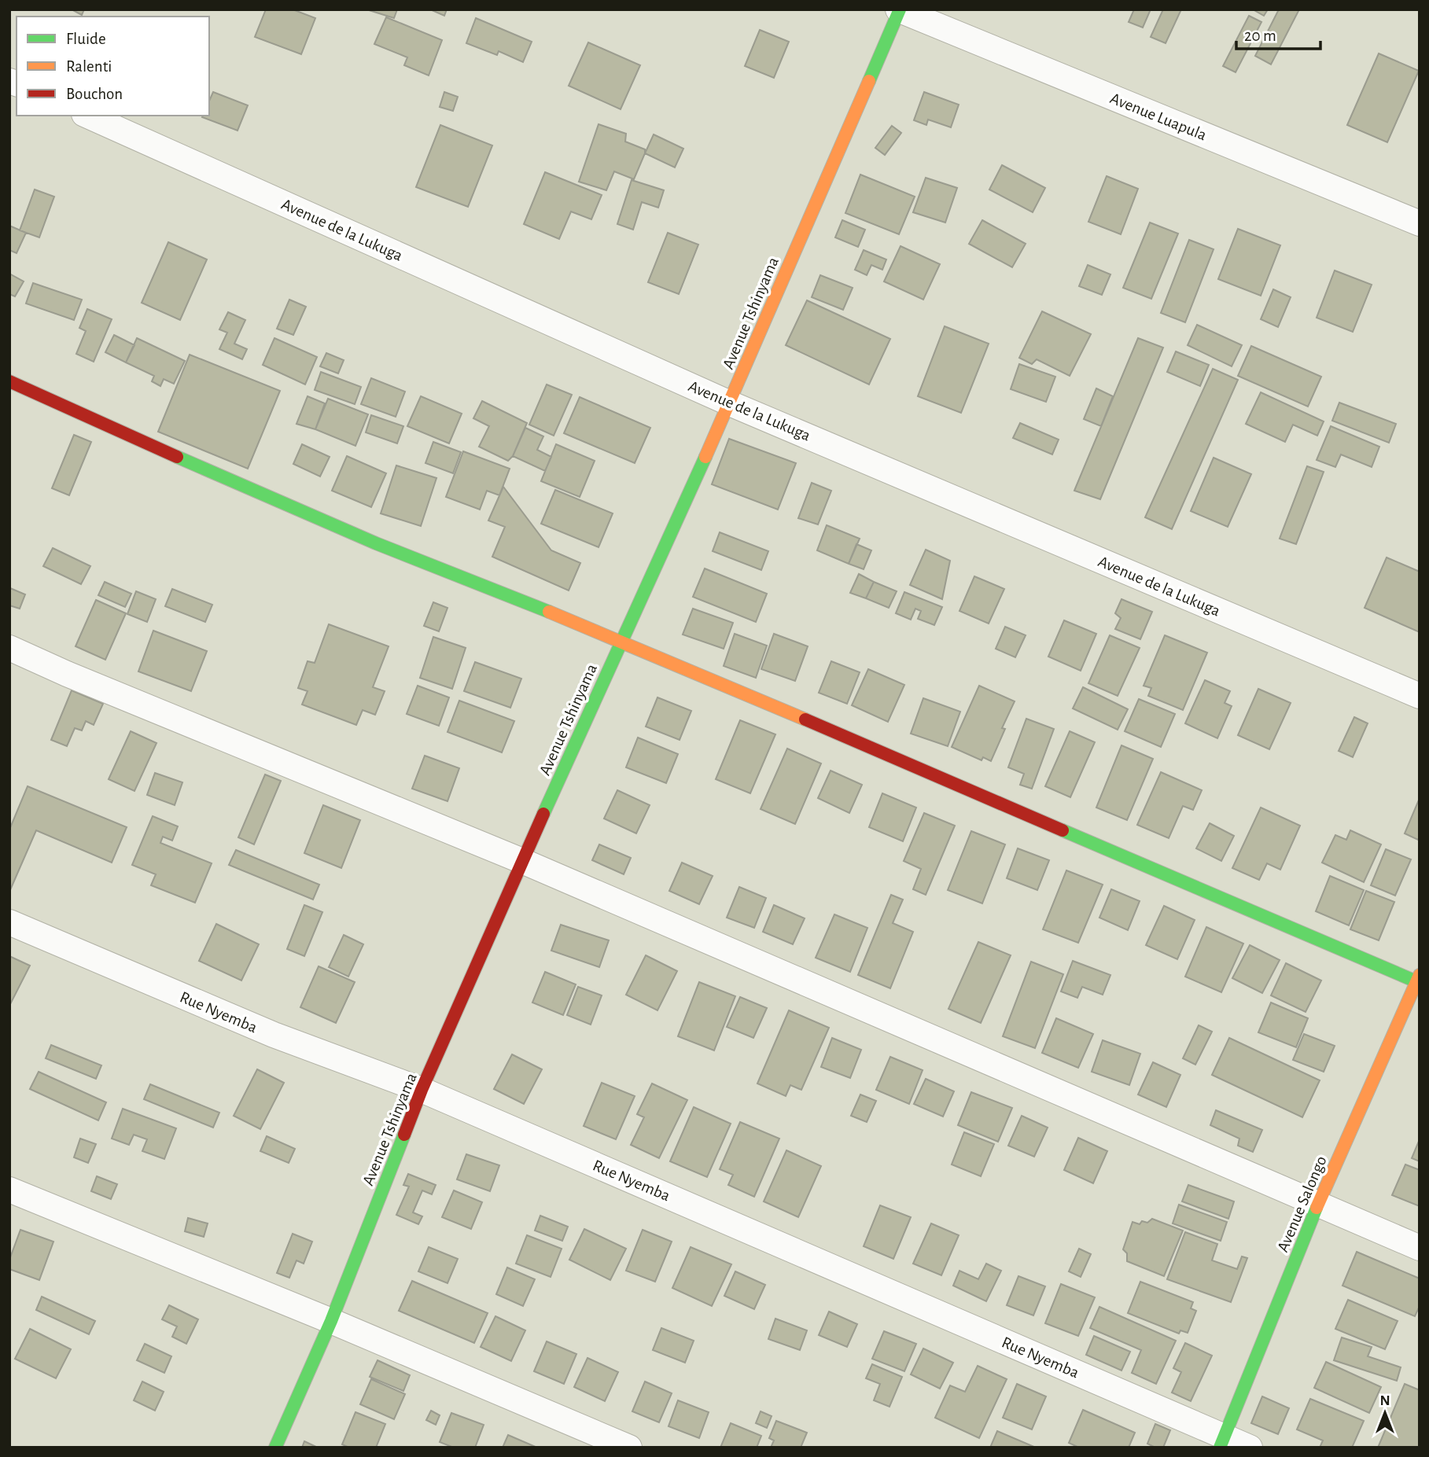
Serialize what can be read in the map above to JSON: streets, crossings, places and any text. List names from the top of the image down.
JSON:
{
  "streets": {
    "street": [
      "Avenue Luapula",
      "Avenue de la Lukuga",
      "Avenue Tshinyama",
      "Rue Nyemba",
      "Avenue Salongo"
    ]
  },
  "crossings": [
    ["Avenue Luapula", "Avenue Tshinyama"],
    ["Avenue de la Lukuga", "Avenue Tshinyama"],
    ["Avenue Tshinyama", "Rue Nyemba"],
    ["Rue Nyemba", "Avenue Salongo"]
  ],
  "legend": ["Fluide", "Ralenti", "Bouchon"],
  "scale_bar": "20 m",
  "north": "top"
}
